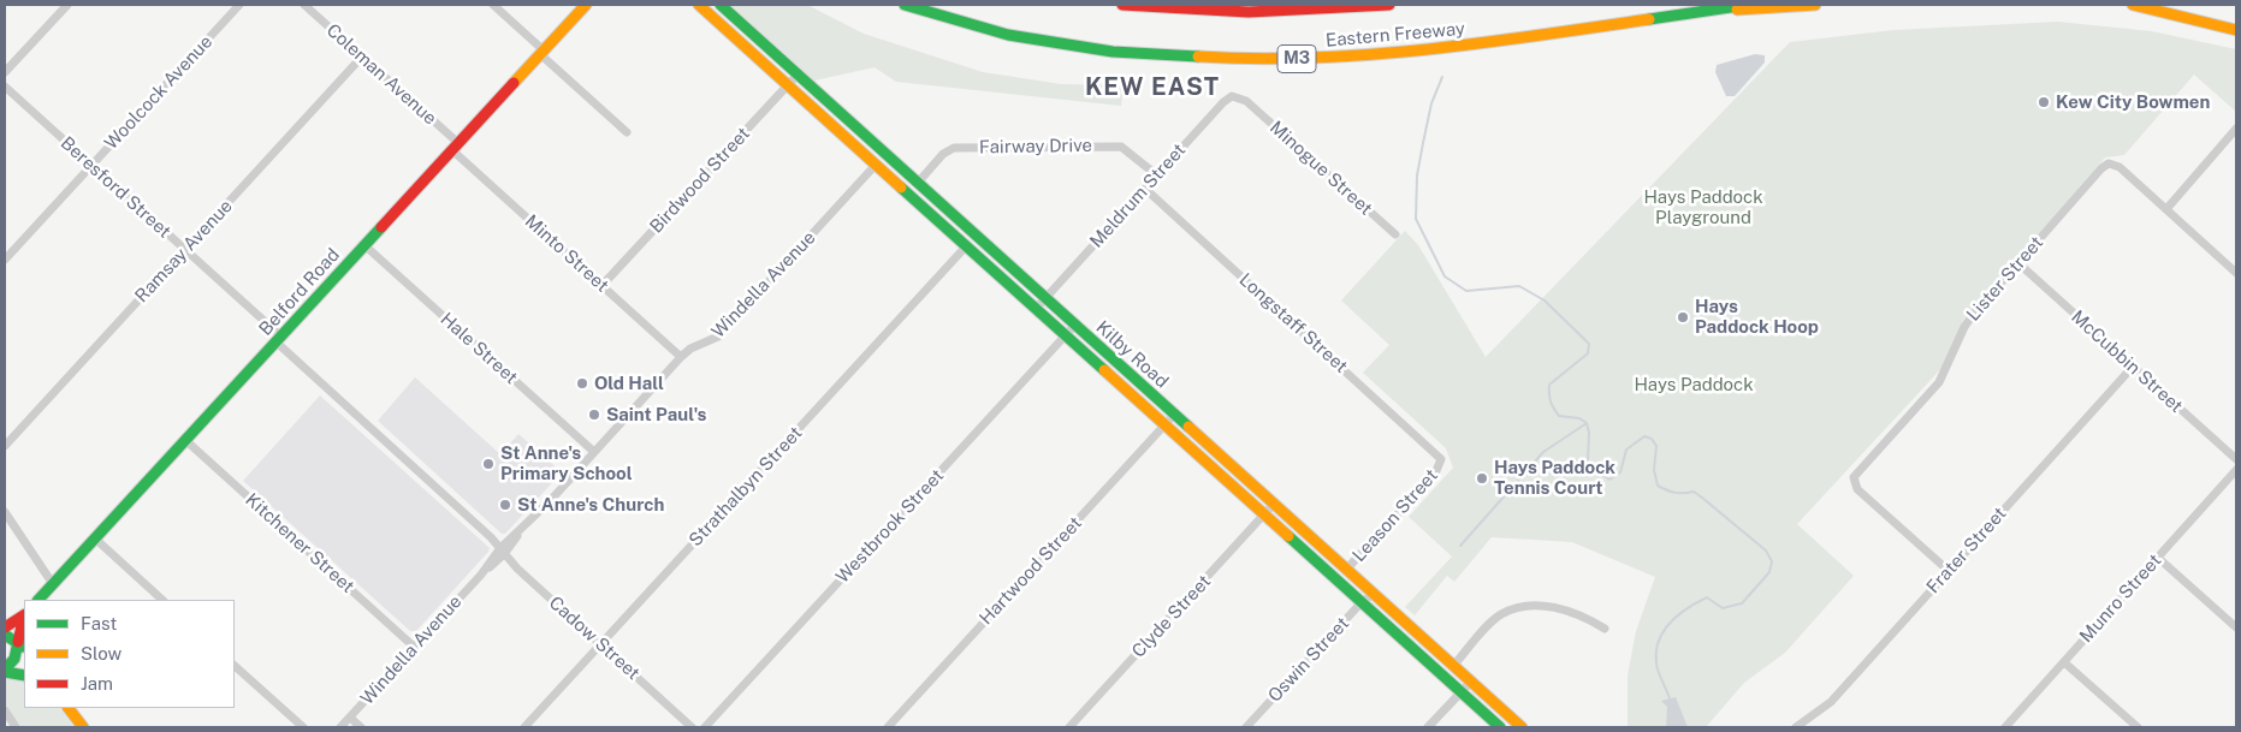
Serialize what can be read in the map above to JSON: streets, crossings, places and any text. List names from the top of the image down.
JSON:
{
  "streets": {
    "main road": [
      "Eastern Freeway",
      "M3",
      "Belford Road",
      "Kilby Road"
    ],
    "street": [
      "Coleman Avenue",
      "Woolcock Avenue",
      "Fairway Drive",
      "Minogue Street",
      "Birdwood Street",
      "Beresford Street",
      "Meldrum Street",
      "Ramsay Avenue",
      "Minto Street",
      "Lister Street",
      "Windella Avenue",
      "Longstaff Street",
      "Hale Street",
      "McCubbin Street",
      "Strathalbyn Street",
      "Leason Street",
      "Westbrook Street",
      "Kitchener Street",
      "Frater Street",
      "Hartwood Street",
      "Munro Street",
      "Clyde Street",
      "Cadow Street",
      "Oswin Street"
    ]
  },
  "crossings": [
    ["Coleman Avenue", "Ramsay Avenue"],
    ["Coleman Avenue", "Minto Street"],
    ["Coleman Avenue", "Belford Road"],
    ["Woolcock Avenue", "Beresford Street"],
    ["Fairway Drive", "Meldrum Street"],
    ["Fairway Drive", "Kilby Road"],
    ["Minogue Street", "Meldrum Street"],
    ["Birdwood Street", "Minto Street"],
    ["Birdwood Street", "Kilby Road"],
    ["Beresford Street", "Ramsay Avenue"],
    ["Beresford Street", "Windella Avenue"],
    ["Beresford Street", "Belford Road"],
    ["Beresford Street", "Cadow Street"],
    ["Meldrum Street", "Longstaff Street"],
    ["Meldrum Street", "Kilby Road"],
    ["Minto Street", "Windella Avenue"],
    ["Minto Street", "Belford Road"],
    ["Lister Street", "McCubbin Street"],
    ["Lister Street", "Frater Street"],
    ["Windella Avenue", "Hale Street"],
    ["Windella Avenue", "Kilby Road"],
    ["Windella Avenue", "Kitchener Street"],
    ["Windella Avenue", "Cadow Street"],
    ["Belford Road", "Hale Street"],
    ["Belford Road", "Kitchener Street"],
    ["Longstaff Street", "Leason Street"],
    ["Kilby Road", "Strathalbyn Street"],
    ["Kilby Road", "Leason Street"],
    ["Kilby Road", "Westbrook Street"],
    ["Kilby Road", "Hartwood Street"],
    ["Kilby Road", "Clyde Street"],
    ["Kilby Road", "Oswin Street"],
    ["McCubbin Street", "Frater Street"],
    ["Strathalbyn Street", "Cadow Street"]
  ],
  "districts": ["KEW EAST"],
  "parks": ["Hays Paddock Playground", "Hays Paddock"],
  "places": [
    "Kew City Bowmen",
    "Hays Paddock Hoop",
    "Old Hall",
    "Saint Paul's",
    "St Anne's Primary School",
    "Hays Paddock Tennis Court",
    "St Anne's Church"
  ],
  "legend": ["Fast", "Slow", "Jam"]
}
